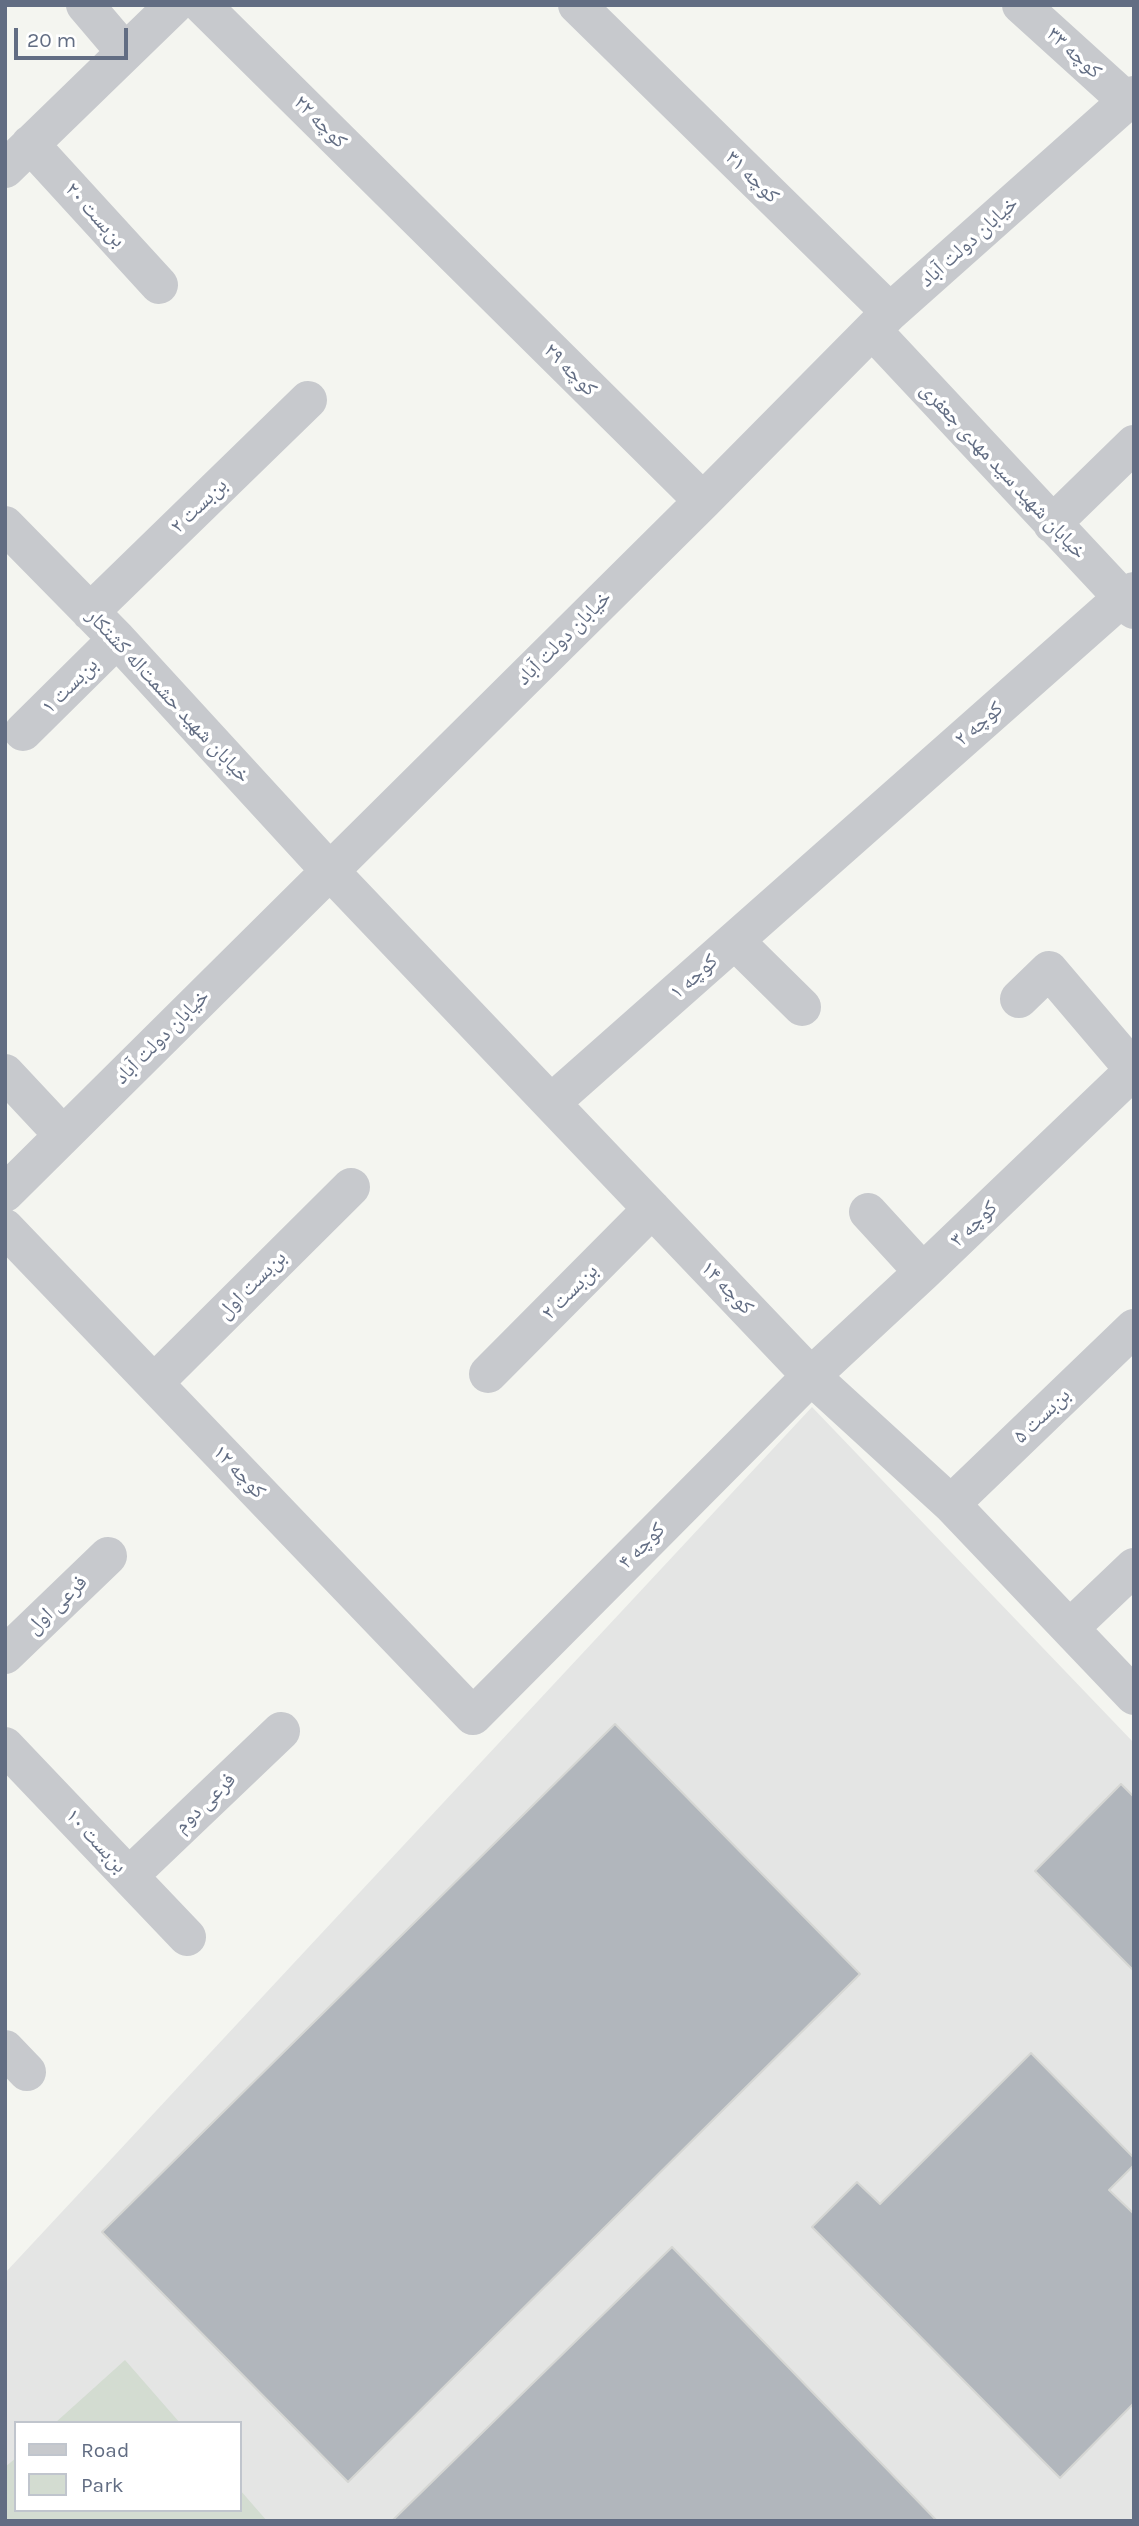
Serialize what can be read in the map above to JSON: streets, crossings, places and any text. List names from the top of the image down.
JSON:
{
  "streets": {
    "street": [
      "کوچه ۳۳",
      "کوچه ۲۲",
      "کوچه ۳۱",
      "بن‌بست ۲۰",
      "خیابان دولت آباد",
      "کوچه ۲۹",
      "خیابان شهید سید مهدی جعفری",
      "بن‌بست ۲",
      "بن‌بست ۱",
      "خیابان شهید حشمت‌اله کشتکار",
      "کوچه ۲",
      "کوچه ۱",
      "کوچه ۳",
      "بن‌بست اول",
      "کوچه ۱۴",
      "بن‌بست ۵",
      "کوچه ۱۲",
      "کوچه ۴",
      "فرعی اول",
      "فرعی دوم",
      "بن‌بست ۱۰"
    ]
  },
  "crossings": [
    ["کوچه ۳۳", "خیابان دولت آباد"],
    ["کوچه ۲۲", "کوچه ۲۹"],
    ["کوچه ۳۱", "خیابان دولت آباد"],
    ["کوچه ۳۱", "خیابان شهید سید مهدی جعفری"],
    ["خیابان دولت آباد", "کوچه ۲۹"],
    ["خیابان دولت آباد", "خیابان شهید سید مهدی جعفری"],
    ["خیابان دولت آباد", "خیابان شهید حشمت‌اله کشتکار"],
    ["خیابان دولت آباد", "کوچه ۱۴"],
    ["خیابان شهید سید مهدی جعفری", "کوچه ۲"],
    ["بن‌بست ۲", "خیابان شهید حشمت‌اله کشتکار"],
    ["بن‌بست ۲", "کوچه ۱۴"],
    ["بن‌بست ۱", "خیابان شهید حشمت‌اله کشتکار"],
    ["خیابان شهید حشمت‌اله کشتکار", "کوچه ۱۴"],
    ["کوچه ۲", "کوچه ۱"],
    ["کوچه ۱", "کوچه ۱۴"],
    ["کوچه ۳", "کوچه ۱۴"],
    ["کوچه ۳", "کوچه ۴"],
    ["بن‌بست اول", "کوچه ۱۲"],
    ["کوچه ۱۴", "بن‌بست ۵"],
    ["کوچه ۱۴", "کوچه ۴"],
    ["کوچه ۱۲", "کوچه ۴"],
    ["فرعی دوم", "بن‌بست ۱۰"]
  ],
  "legend": ["Road", "Park"],
  "scale_bar": "20 m"
}
